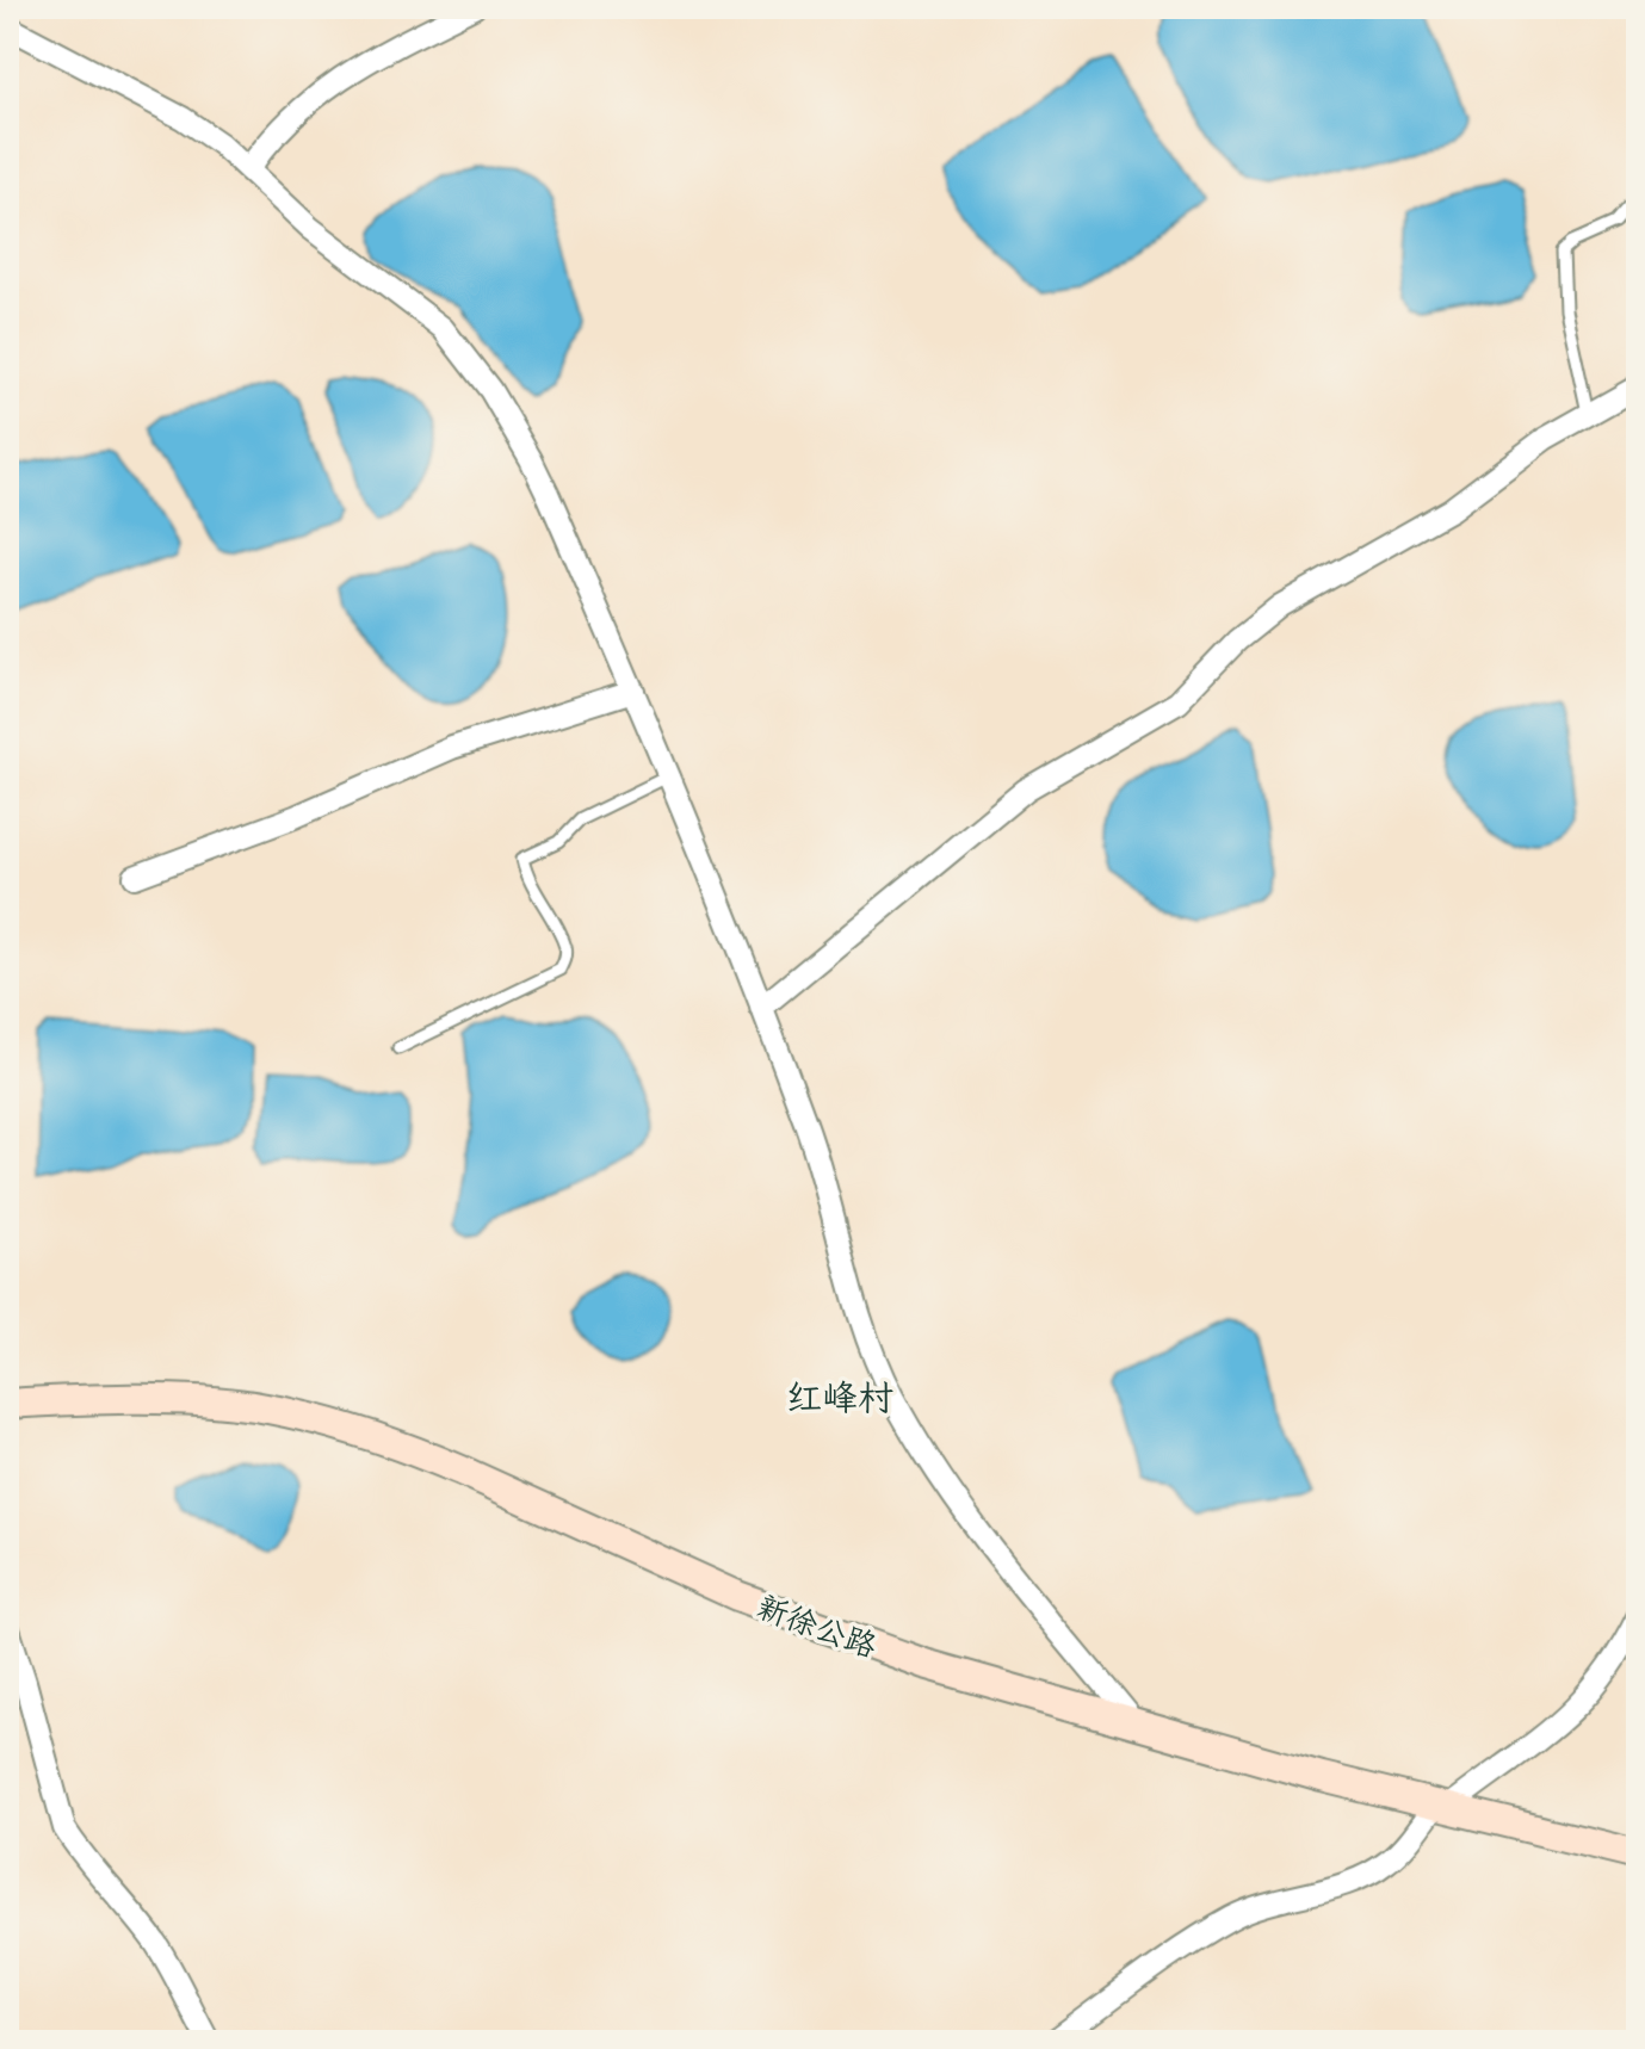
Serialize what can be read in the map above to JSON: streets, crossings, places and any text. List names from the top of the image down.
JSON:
{
  "streets": {
    "main road": ["新徐公路"]
  },
  "districts": ["红峰村"]
}
